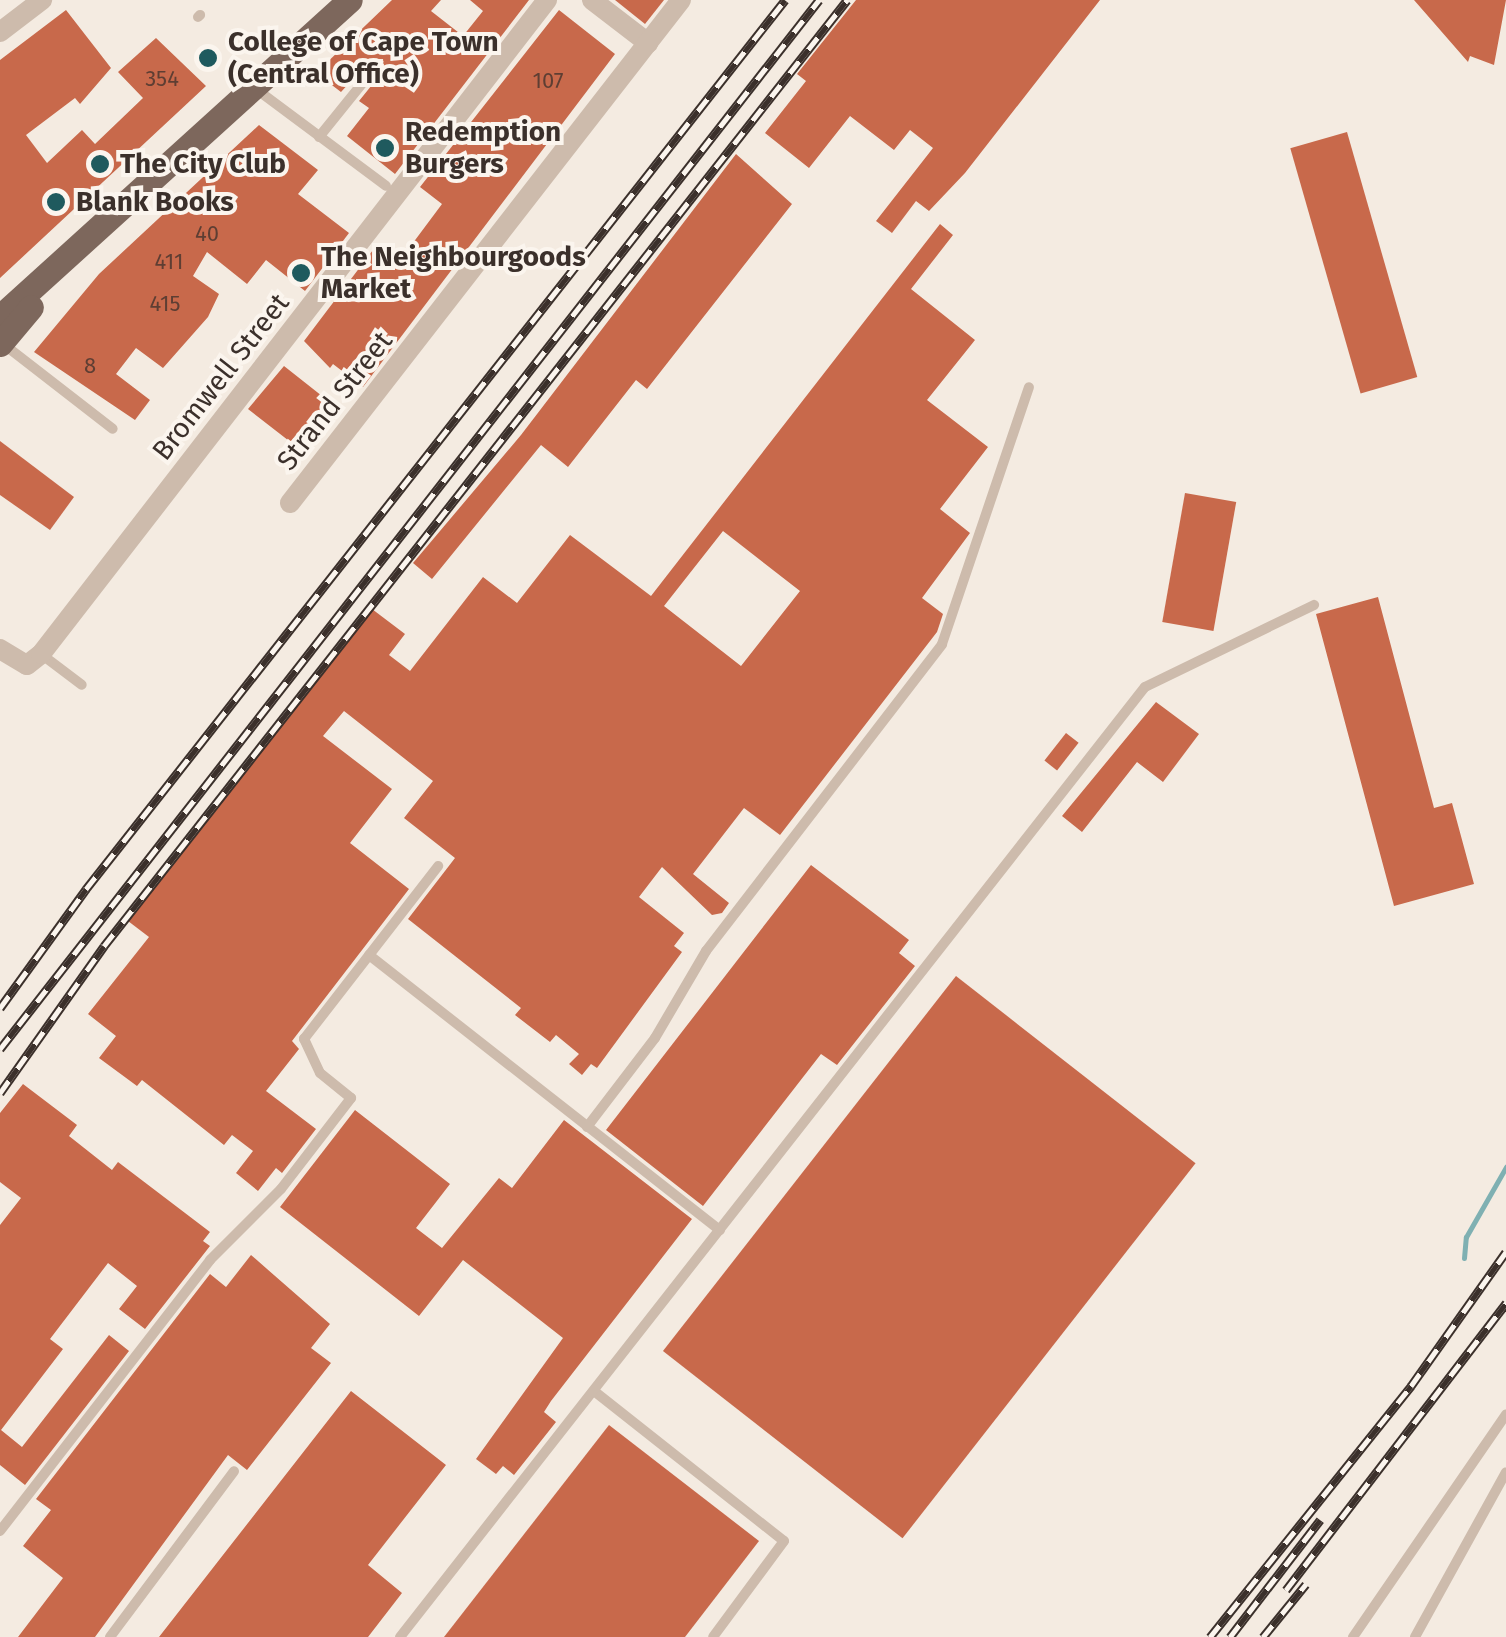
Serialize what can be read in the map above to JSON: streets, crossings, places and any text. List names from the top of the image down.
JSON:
{
  "streets": {
    "street": ["Bromwell Street", "Strand Street"]
  },
  "places": [
    "College of Cape Town (Central Office)",
    "Redemption Burgers",
    "The City Club",
    "Blank Books",
    "The Neighbourgoods Market"
  ],
  "house_numbers": [
    "354",
    "107",
    "40",
    "411",
    "415",
    "8"
  ]
}
